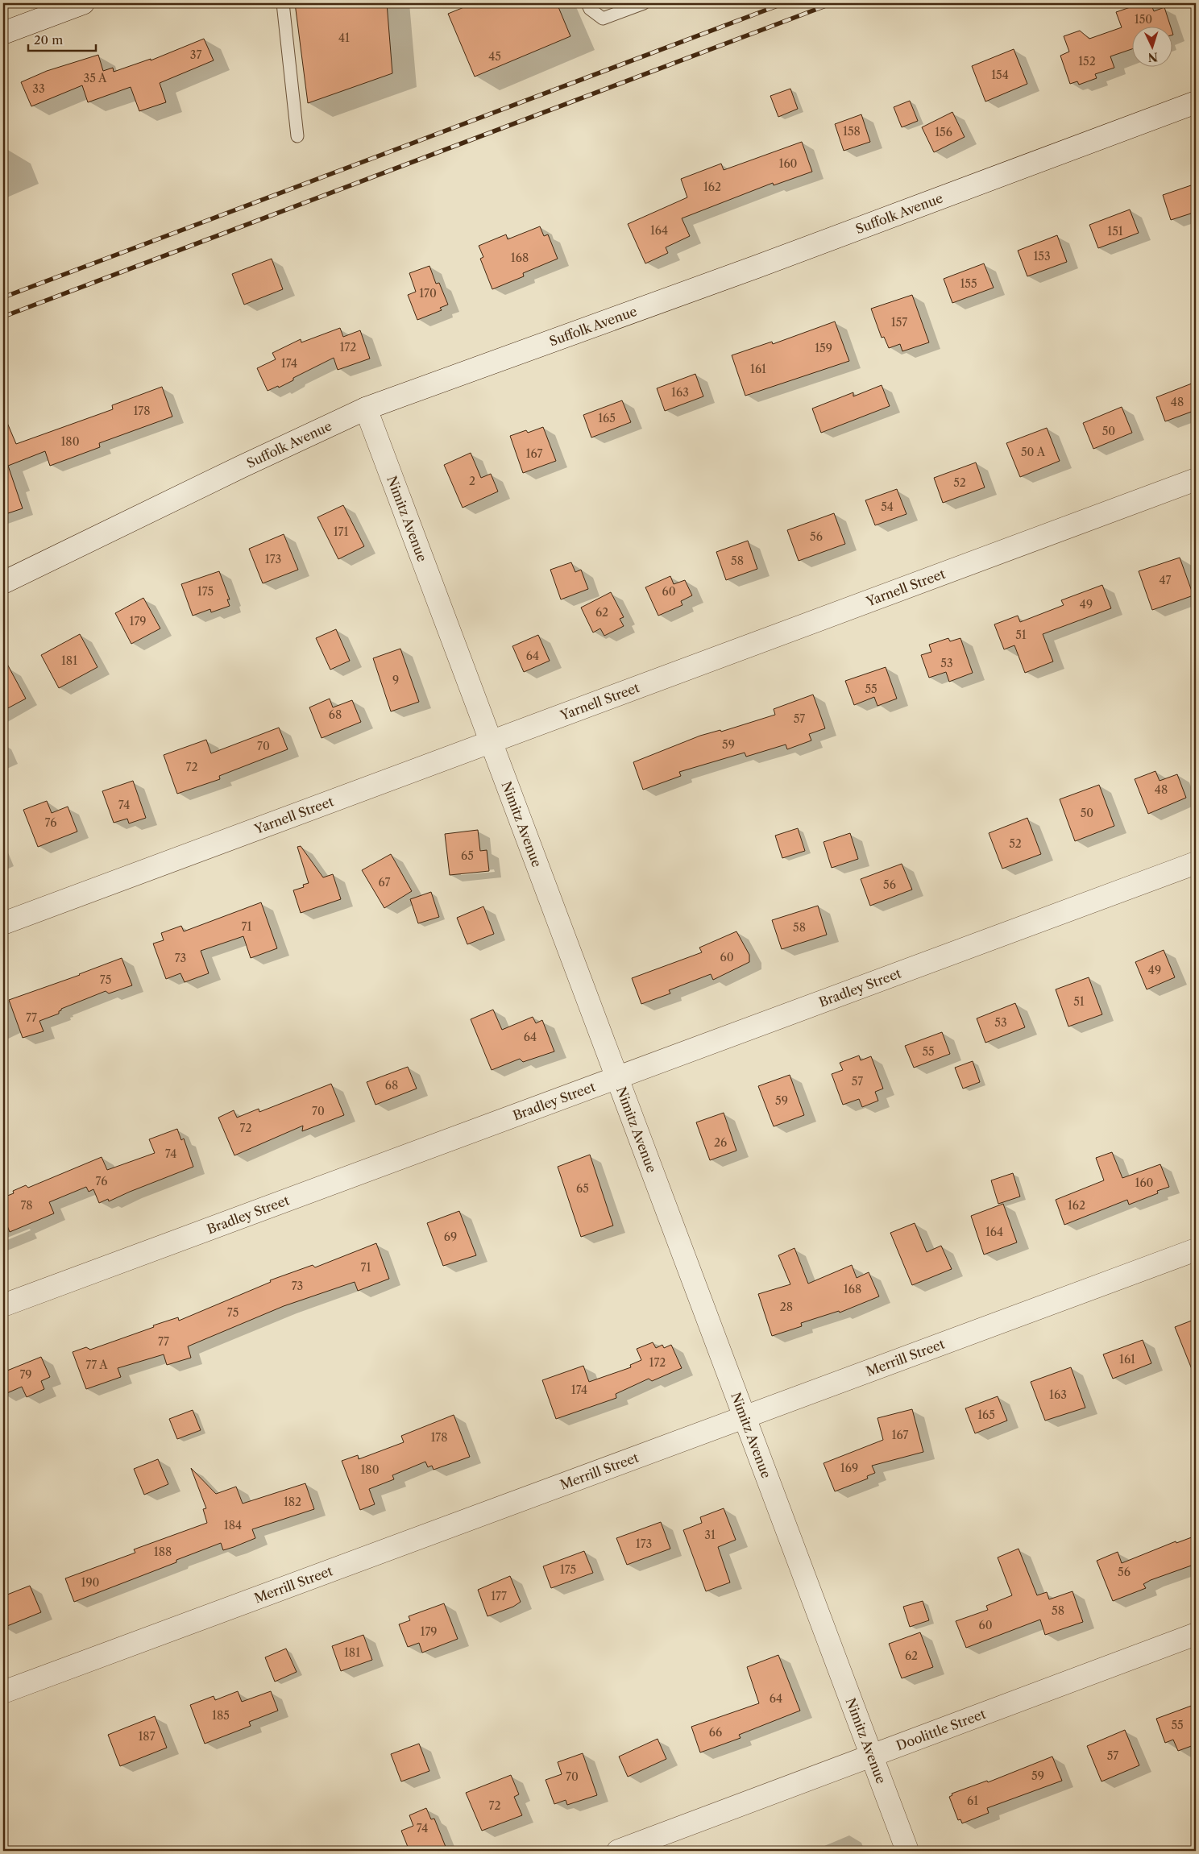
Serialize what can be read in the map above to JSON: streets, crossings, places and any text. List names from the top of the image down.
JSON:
{
  "streets": {
    "street": [
      "Suffolk Avenue",
      "Nimitz Avenue",
      "Yarnell Street",
      "Bradley Street",
      "Merrill Street",
      "Doolittle Street"
    ]
  },
  "crossings": [
    ["Suffolk Avenue", "Nimitz Avenue"],
    ["Nimitz Avenue", "Yarnell Street"],
    ["Nimitz Avenue", "Bradley Street"],
    ["Nimitz Avenue", "Merrill Street"],
    ["Nimitz Avenue", "Doolittle Street"]
  ],
  "house_numbers": [
    "150",
    "41",
    "37",
    "45",
    "152",
    "154",
    "35 A",
    "33",
    "158",
    "156",
    "160",
    "162",
    "164",
    "151",
    "153",
    "168",
    "155",
    "170",
    "157",
    "172",
    "159",
    "174",
    "161",
    "163",
    "48",
    "178",
    "165",
    "50",
    "180",
    "50 A",
    "167",
    "2",
    "52",
    "54",
    "171",
    "56",
    "173",
    "58",
    "47",
    "175",
    "60",
    "49",
    "62",
    "179",
    "51",
    "64",
    "181",
    "53",
    "9",
    "55",
    "68",
    "57",
    "59",
    "70",
    "72",
    "48",
    "74",
    "50",
    "76",
    "52",
    "65",
    "67",
    "56",
    "71",
    "58",
    "60",
    "73",
    "49",
    "75",
    "51",
    "77",
    "53",
    "64",
    "55",
    "57",
    "68",
    "59",
    "70",
    "72",
    "26",
    "74",
    "76",
    "160",
    "65",
    "78",
    "162",
    "164",
    "69",
    "71",
    "73",
    "168",
    "28",
    "75",
    "77",
    "161",
    "172",
    "77 A",
    "79",
    "174",
    "163",
    "165",
    "167",
    "178",
    "169",
    "180",
    "182",
    "184",
    "31",
    "173",
    "188",
    "175",
    "56",
    "190",
    "177",
    "58",
    "60",
    "179",
    "181",
    "62",
    "64",
    "185",
    "55",
    "66",
    "187",
    "57",
    "59",
    "70",
    "61",
    "72",
    "74"
  ],
  "scale_bar": "20 m",
  "north": "bottom"
}
